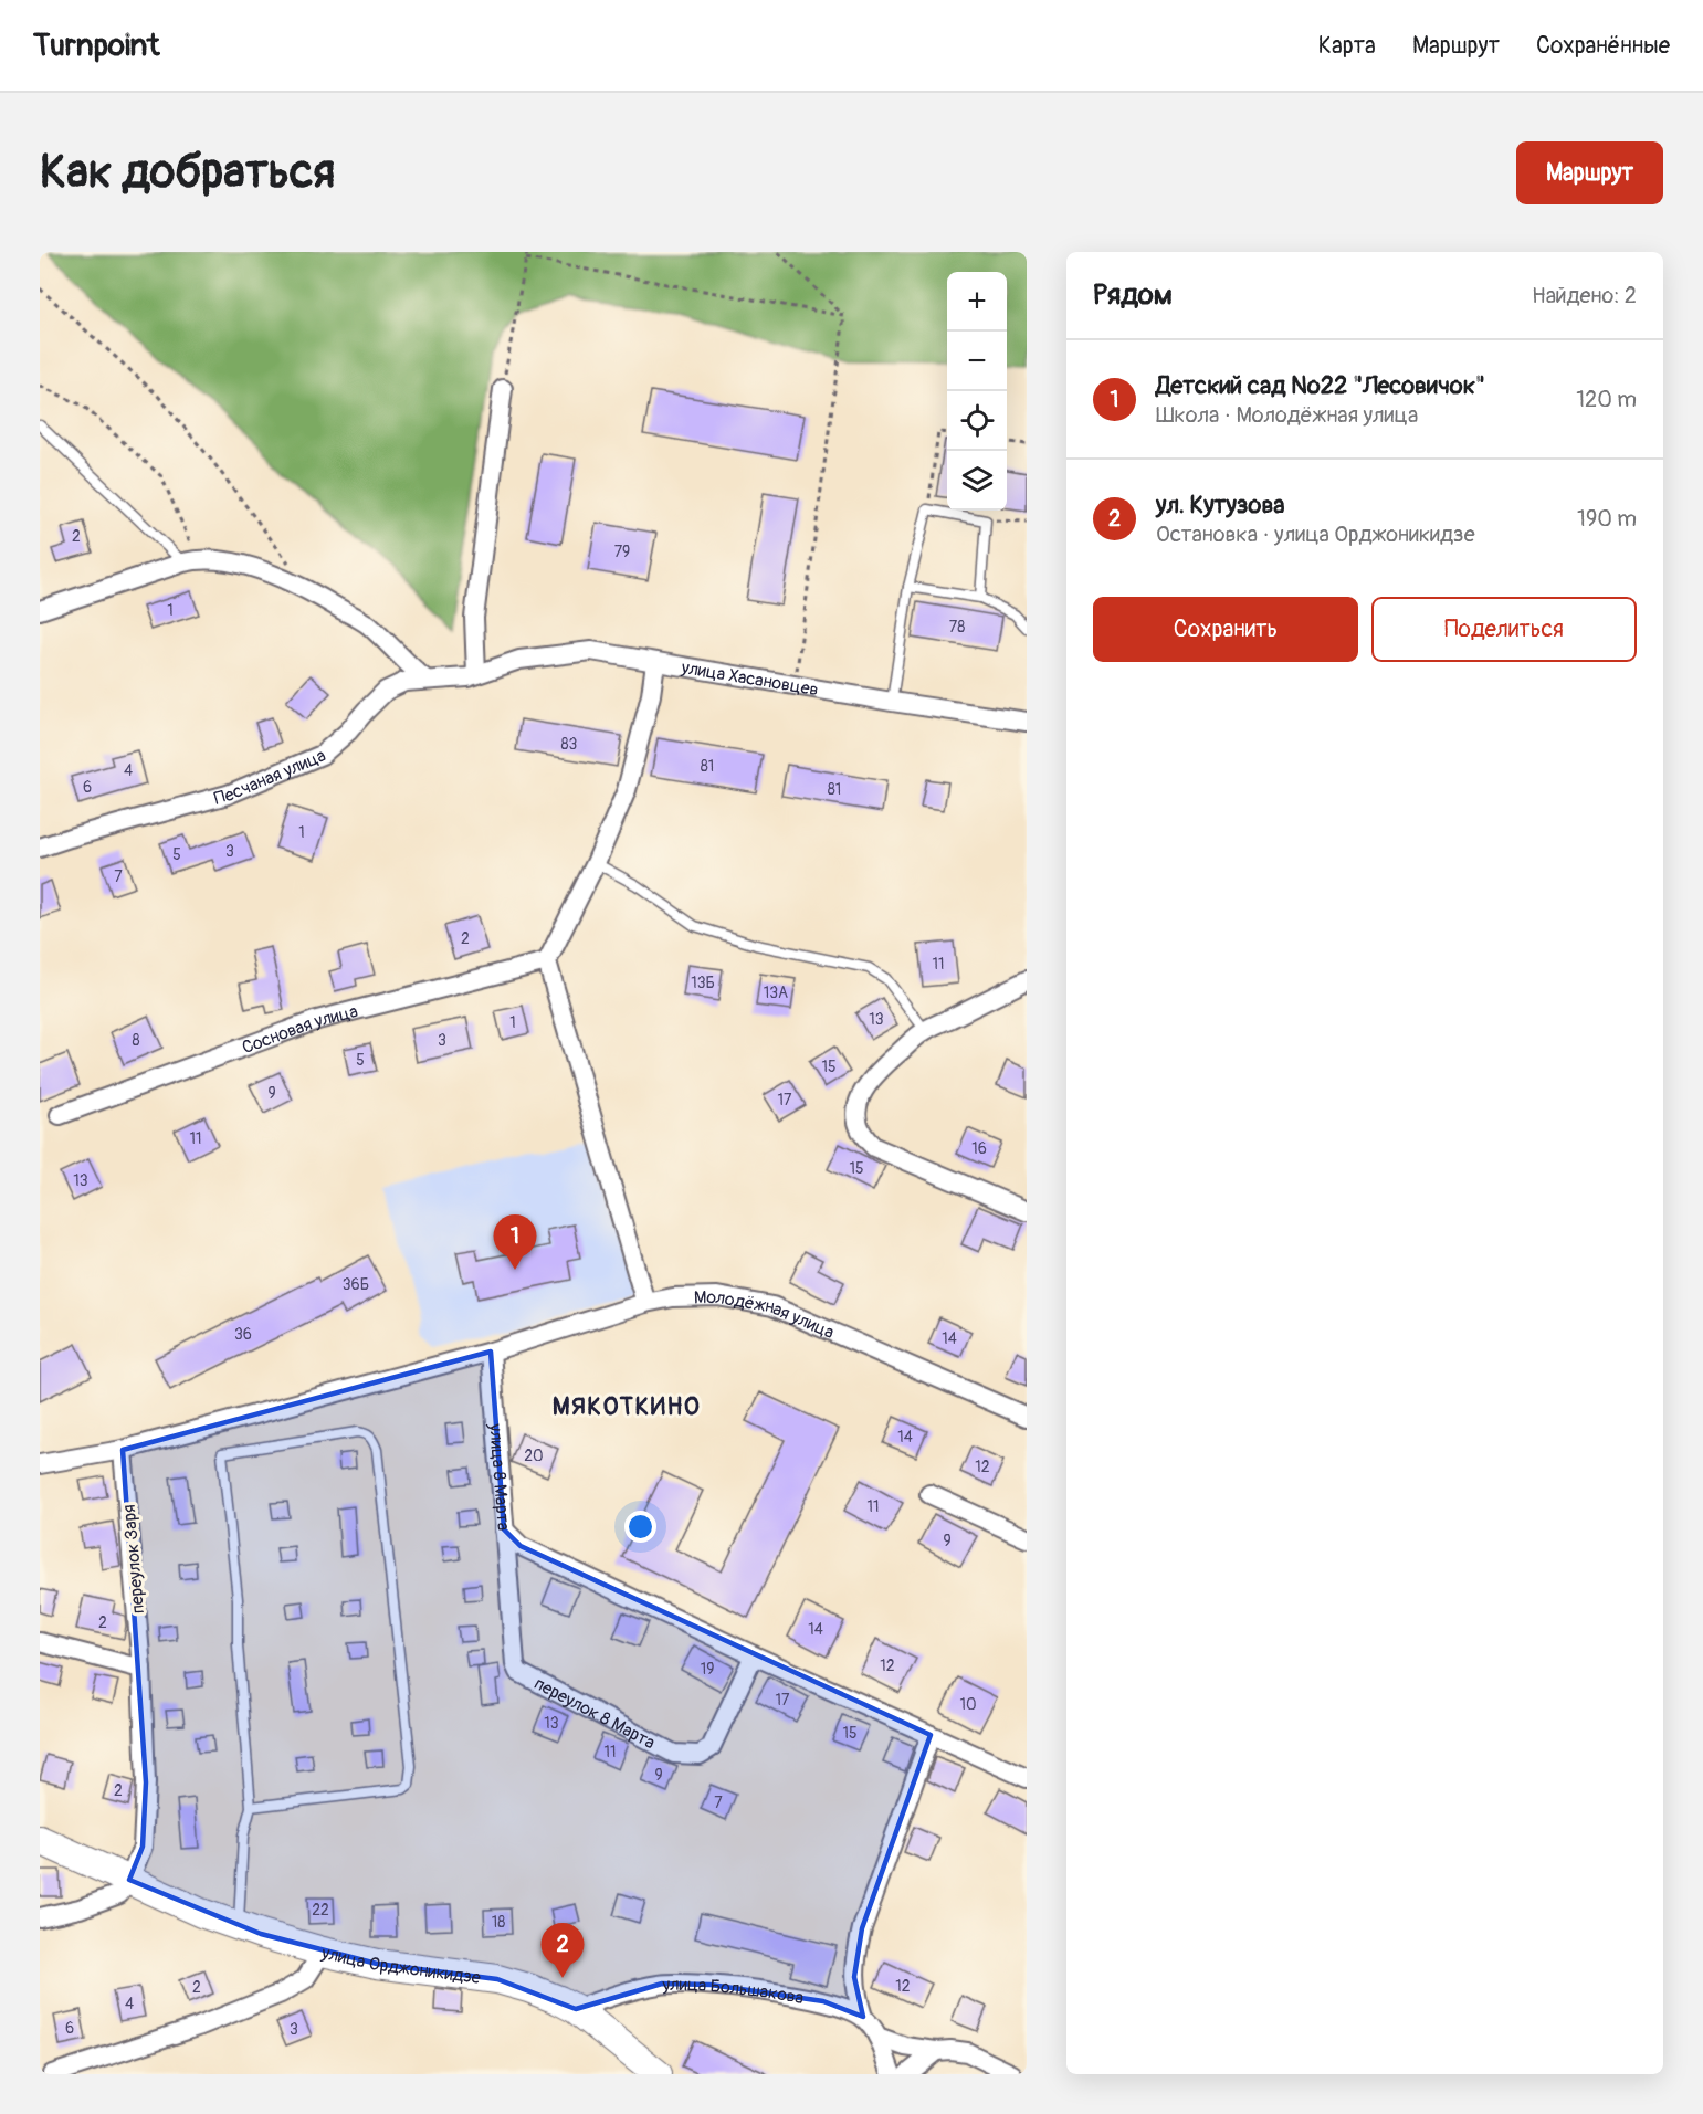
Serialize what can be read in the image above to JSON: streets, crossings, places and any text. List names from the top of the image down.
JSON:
{
  "streets": {
    "main road": ["улица Орджоникидзе"],
    "street": [
      "улица Хасановцев",
      "Песчаная улица",
      "Сосновая улица",
      "Молодёжная улица",
      "улица 8 Марта",
      "переулок Заря",
      "переулок 8 Марта",
      "улица Большакова"
    ]
  },
  "crossings": [
    ["улица Хасановцев", "Песчаная улица"],
    ["Молодёжная улица", "улица 8 Марта"],
    ["улица 8 Марта", "переулок 8 Марта"],
    ["переулок Заря", "улица Орджоникидзе"],
    ["улица Орджоникидзе", "улица Большакова"]
  ],
  "districts": ["МЯКОТКИНО"],
  "house_numbers": [
    "2",
    "79",
    "1",
    "78",
    "83",
    "81",
    "4",
    "6",
    "81",
    "1",
    "3",
    "5",
    "7",
    "2",
    "11",
    "13Б",
    "13А",
    "13",
    "1",
    "8",
    "3",
    "5",
    "15",
    "9",
    "17",
    "11",
    "16",
    "15",
    "13",
    "36Б",
    "36",
    "14",
    "14",
    "20",
    "12",
    "11",
    "9",
    "2",
    "14",
    "12",
    "19",
    "17",
    "10",
    "13",
    "15",
    "11",
    "9",
    "2",
    "7",
    "22",
    "18",
    "12",
    "2",
    "4",
    "6",
    "3"
  ],
  "page": {
    "header": "Turnpoint",
    "nav": ["Карта", "Маршрут", "Сохранённые"],
    "buttons": [
      "Маршрут",
      ["Сохранить", "Поделиться"]
    ],
    "title": "Как добраться",
    "heading": ["Рядом", "Найдено: 2"],
    "map_buttons": ["+", "−"],
    "list": [
      {
        "mark": "1",
        "name": "Детский сад №22 \"Лесовичок\"",
        "note": "Школа · Молодёжная улица",
        "value": "120 m"
      },
      {
        "mark": "2",
        "name": "ул. Кутузова",
        "note": "Остановка · улица Орджоникидзе",
        "value": "190 m"
      }
    ],
    "pins": ["1", "2"]
  }
}
